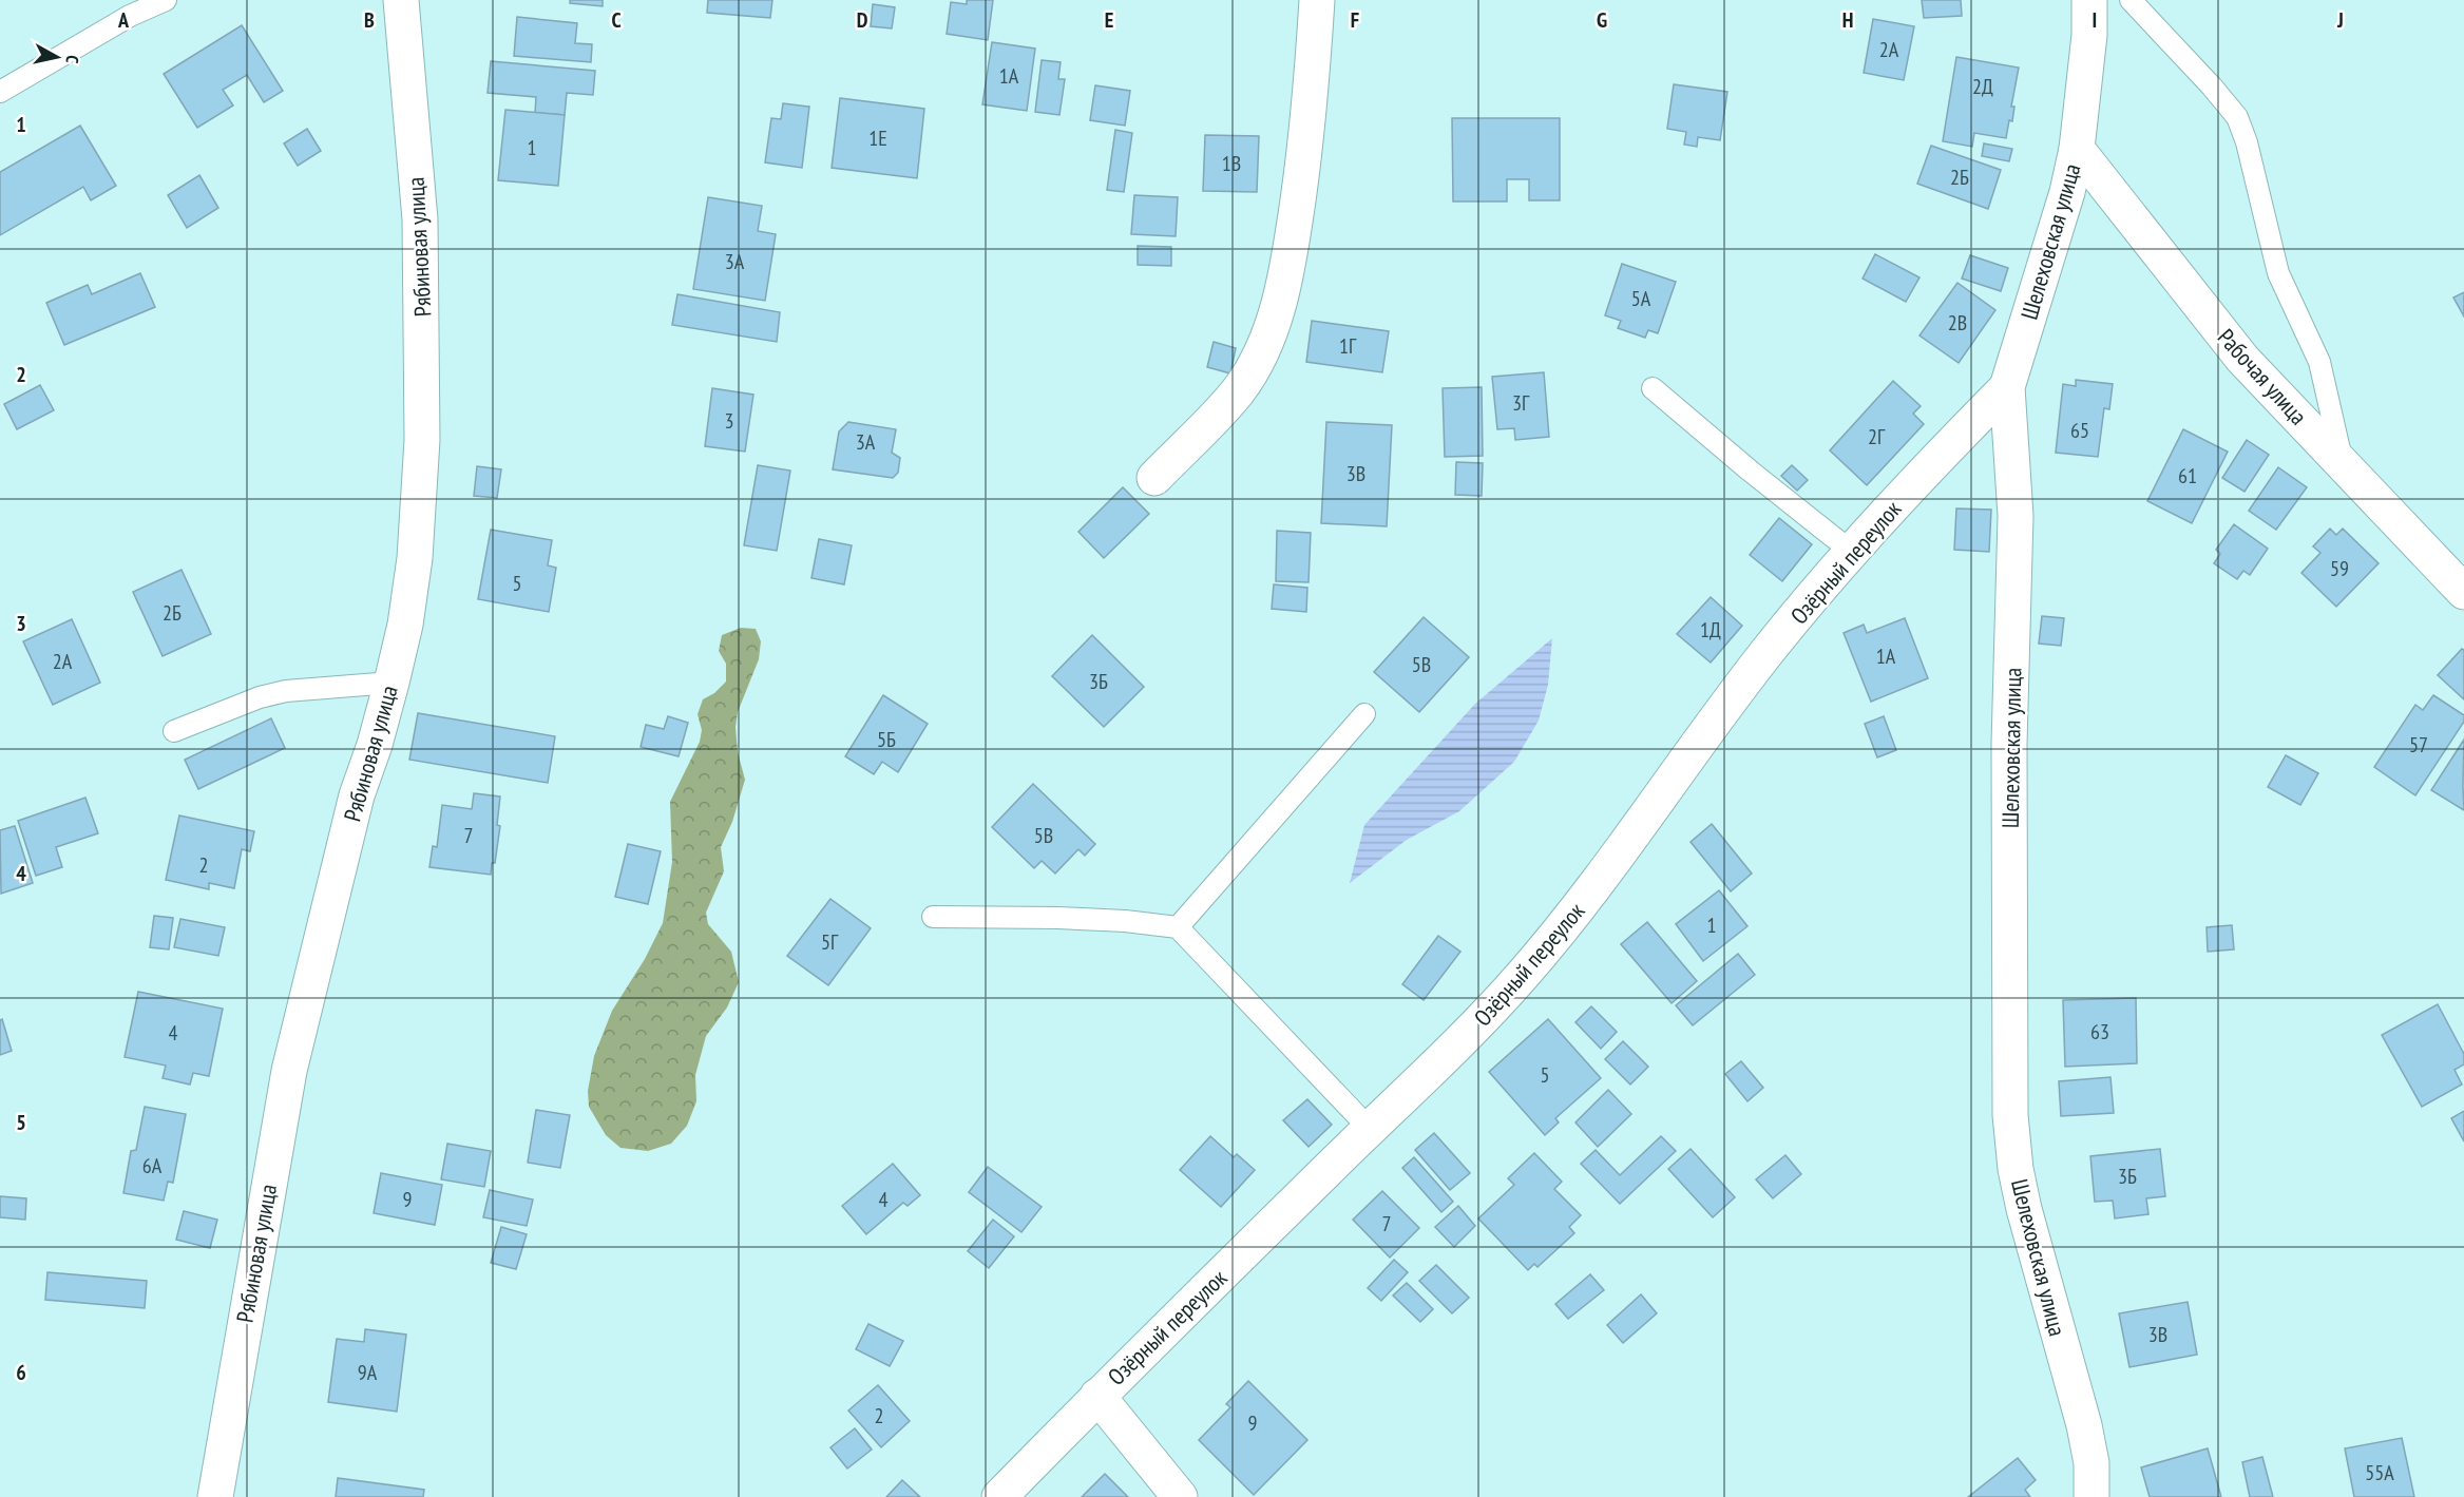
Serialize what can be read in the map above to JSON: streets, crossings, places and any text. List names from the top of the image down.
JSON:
{
  "streets": {
    "street": [
      "Шелеховская улица",
      "Рябиновая улица",
      "Рабочая улица",
      "Озёрный переулок"
    ]
  },
  "crossings": [
    ["Шелеховская улица", "Рабочая улица"],
    ["Шелеховская улица", "Озёрный переулок"]
  ],
  "house_numbers": [
    "2А",
    "1А",
    "2Д",
    "1Е",
    "1",
    "1В",
    "2Б",
    "3А",
    "5А",
    "2В",
    "1Г",
    "3Г",
    "3",
    "65",
    "2Г",
    "3А",
    "3В",
    "61",
    "59",
    "5",
    "2Б",
    "1Д",
    "1А",
    "2А",
    "5В",
    "3Б",
    "5Б",
    "57",
    "7",
    "5В",
    "2",
    "1",
    "5Г",
    "63",
    "4",
    "5",
    "6А",
    "3Б",
    "9",
    "4",
    "7",
    "3В",
    "9А",
    "2",
    "9",
    "55А"
  ],
  "north": "right",
  "grid": {
    "columns": [
      "A",
      "B",
      "C",
      "D",
      "E",
      "F",
      "G",
      "H",
      "I",
      "J"
    ],
    "rows": [
      "1",
      "2",
      "3",
      "4",
      "5",
      "6"
    ]
  }
}
